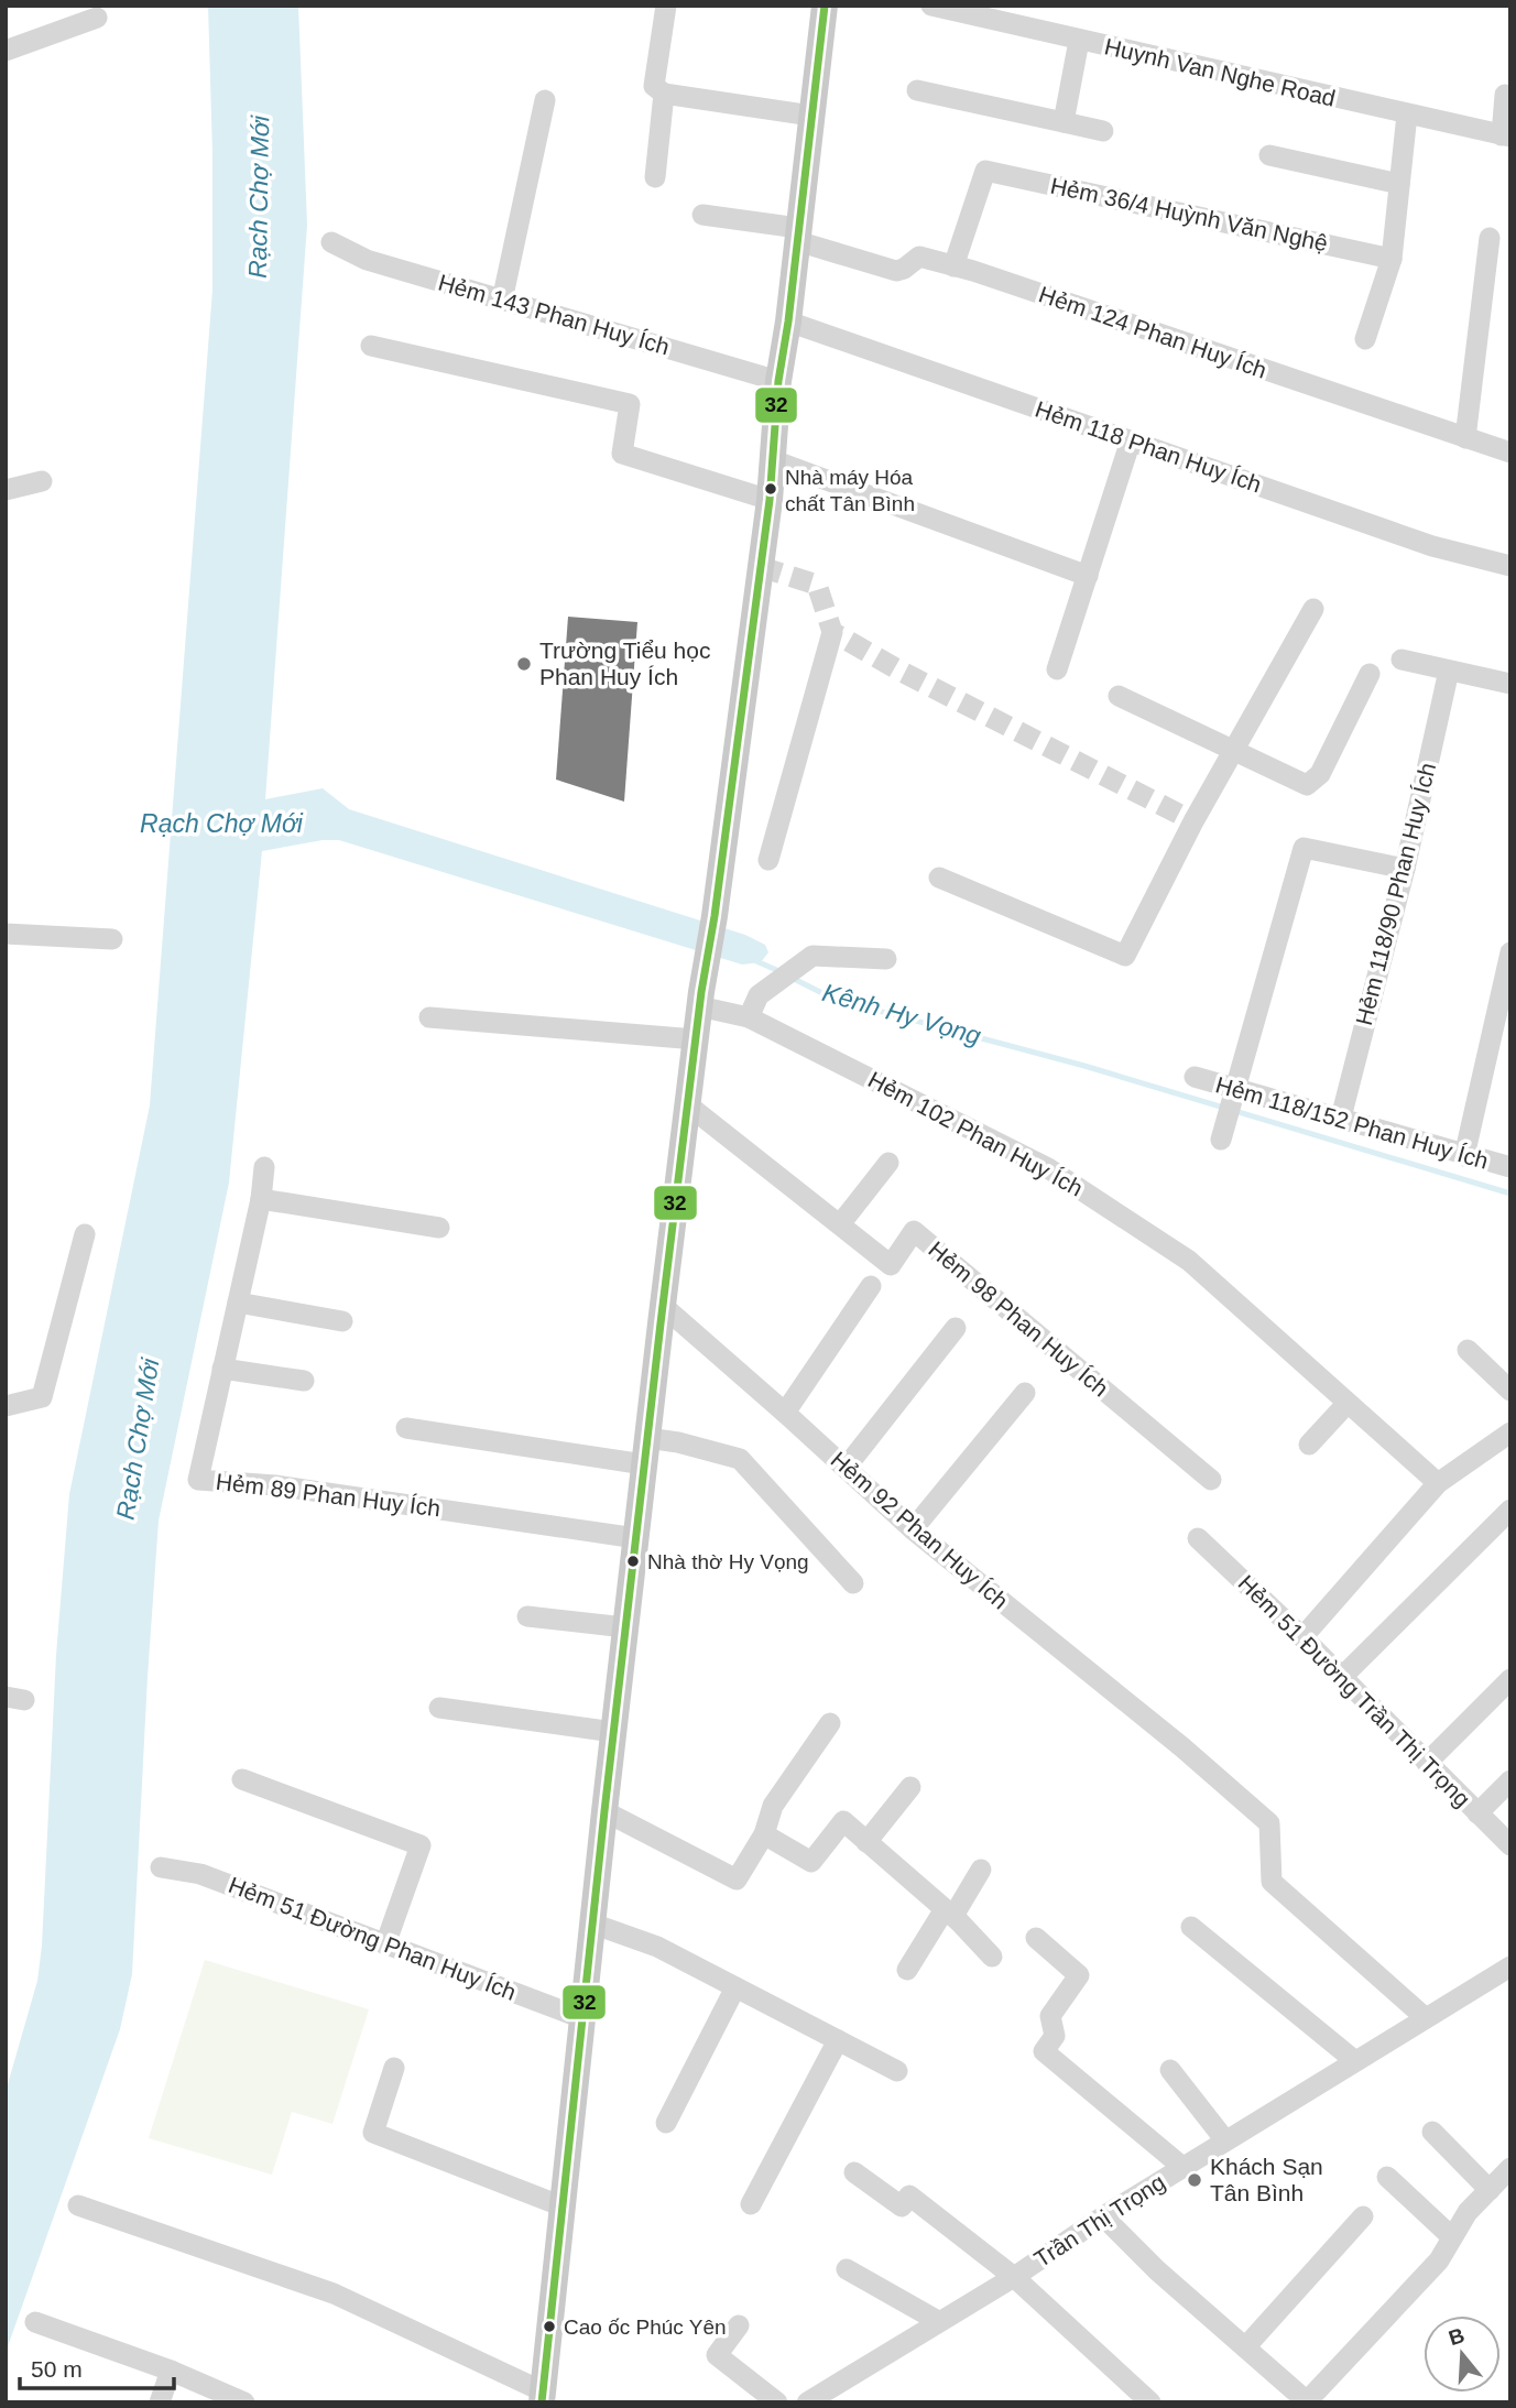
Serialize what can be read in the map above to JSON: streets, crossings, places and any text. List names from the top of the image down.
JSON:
{
  "streets": {
    "street": [
      "Huynh Van Nghe Road",
      "Hẻm 36/4 Huỳnh Văn Nghệ",
      "Hẻm 143 Phan Huy Ích",
      "Hẻm 124 Phan Huy Ích",
      "Hẻm 118 Phan Huy Ích",
      "Hẻm 118/90 Phan Huy Ích",
      "Hẻm 118/152 Phan Huy Ích",
      "Hẻm 102 Phan Huy Ích",
      "Hẻm 98 Phan Huy Ích",
      "Hẻm 89 Phan Huy Ích",
      "Hẻm 92 Phan Huy Ích",
      "Hẻm 51 Đường Trần Thị Trọng",
      "Hẻm 51 Đường Phan Huy Ích",
      "Trần Thị Trọng"
    ]
  },
  "crossings": [
    ["Hẻm 36/4 Huỳnh Văn Nghệ", "Hẻm 124 Phan Huy Ích"],
    ["Hẻm 118/90 Phan Huy Ích", "Hẻm 118/152 Phan Huy Ích"],
    ["Hẻm 92 Phan Huy Ích", "Trần Thị Trọng"]
  ],
  "water": ["Rạch Chợ Mới", "Kênh Hy Vọng"],
  "places": [
    "Nhà máy Hóa chất Tân Bình",
    "Trường Tiểu học Phan Huy Ích",
    "Nhà thờ Hy Vọng",
    "Khách Sạn Tân Bình",
    "Cao ốc Phúc Yên"
  ],
  "lines": ["transit line 32"],
  "scale_bar": "50 m",
  "north": "top"
}
